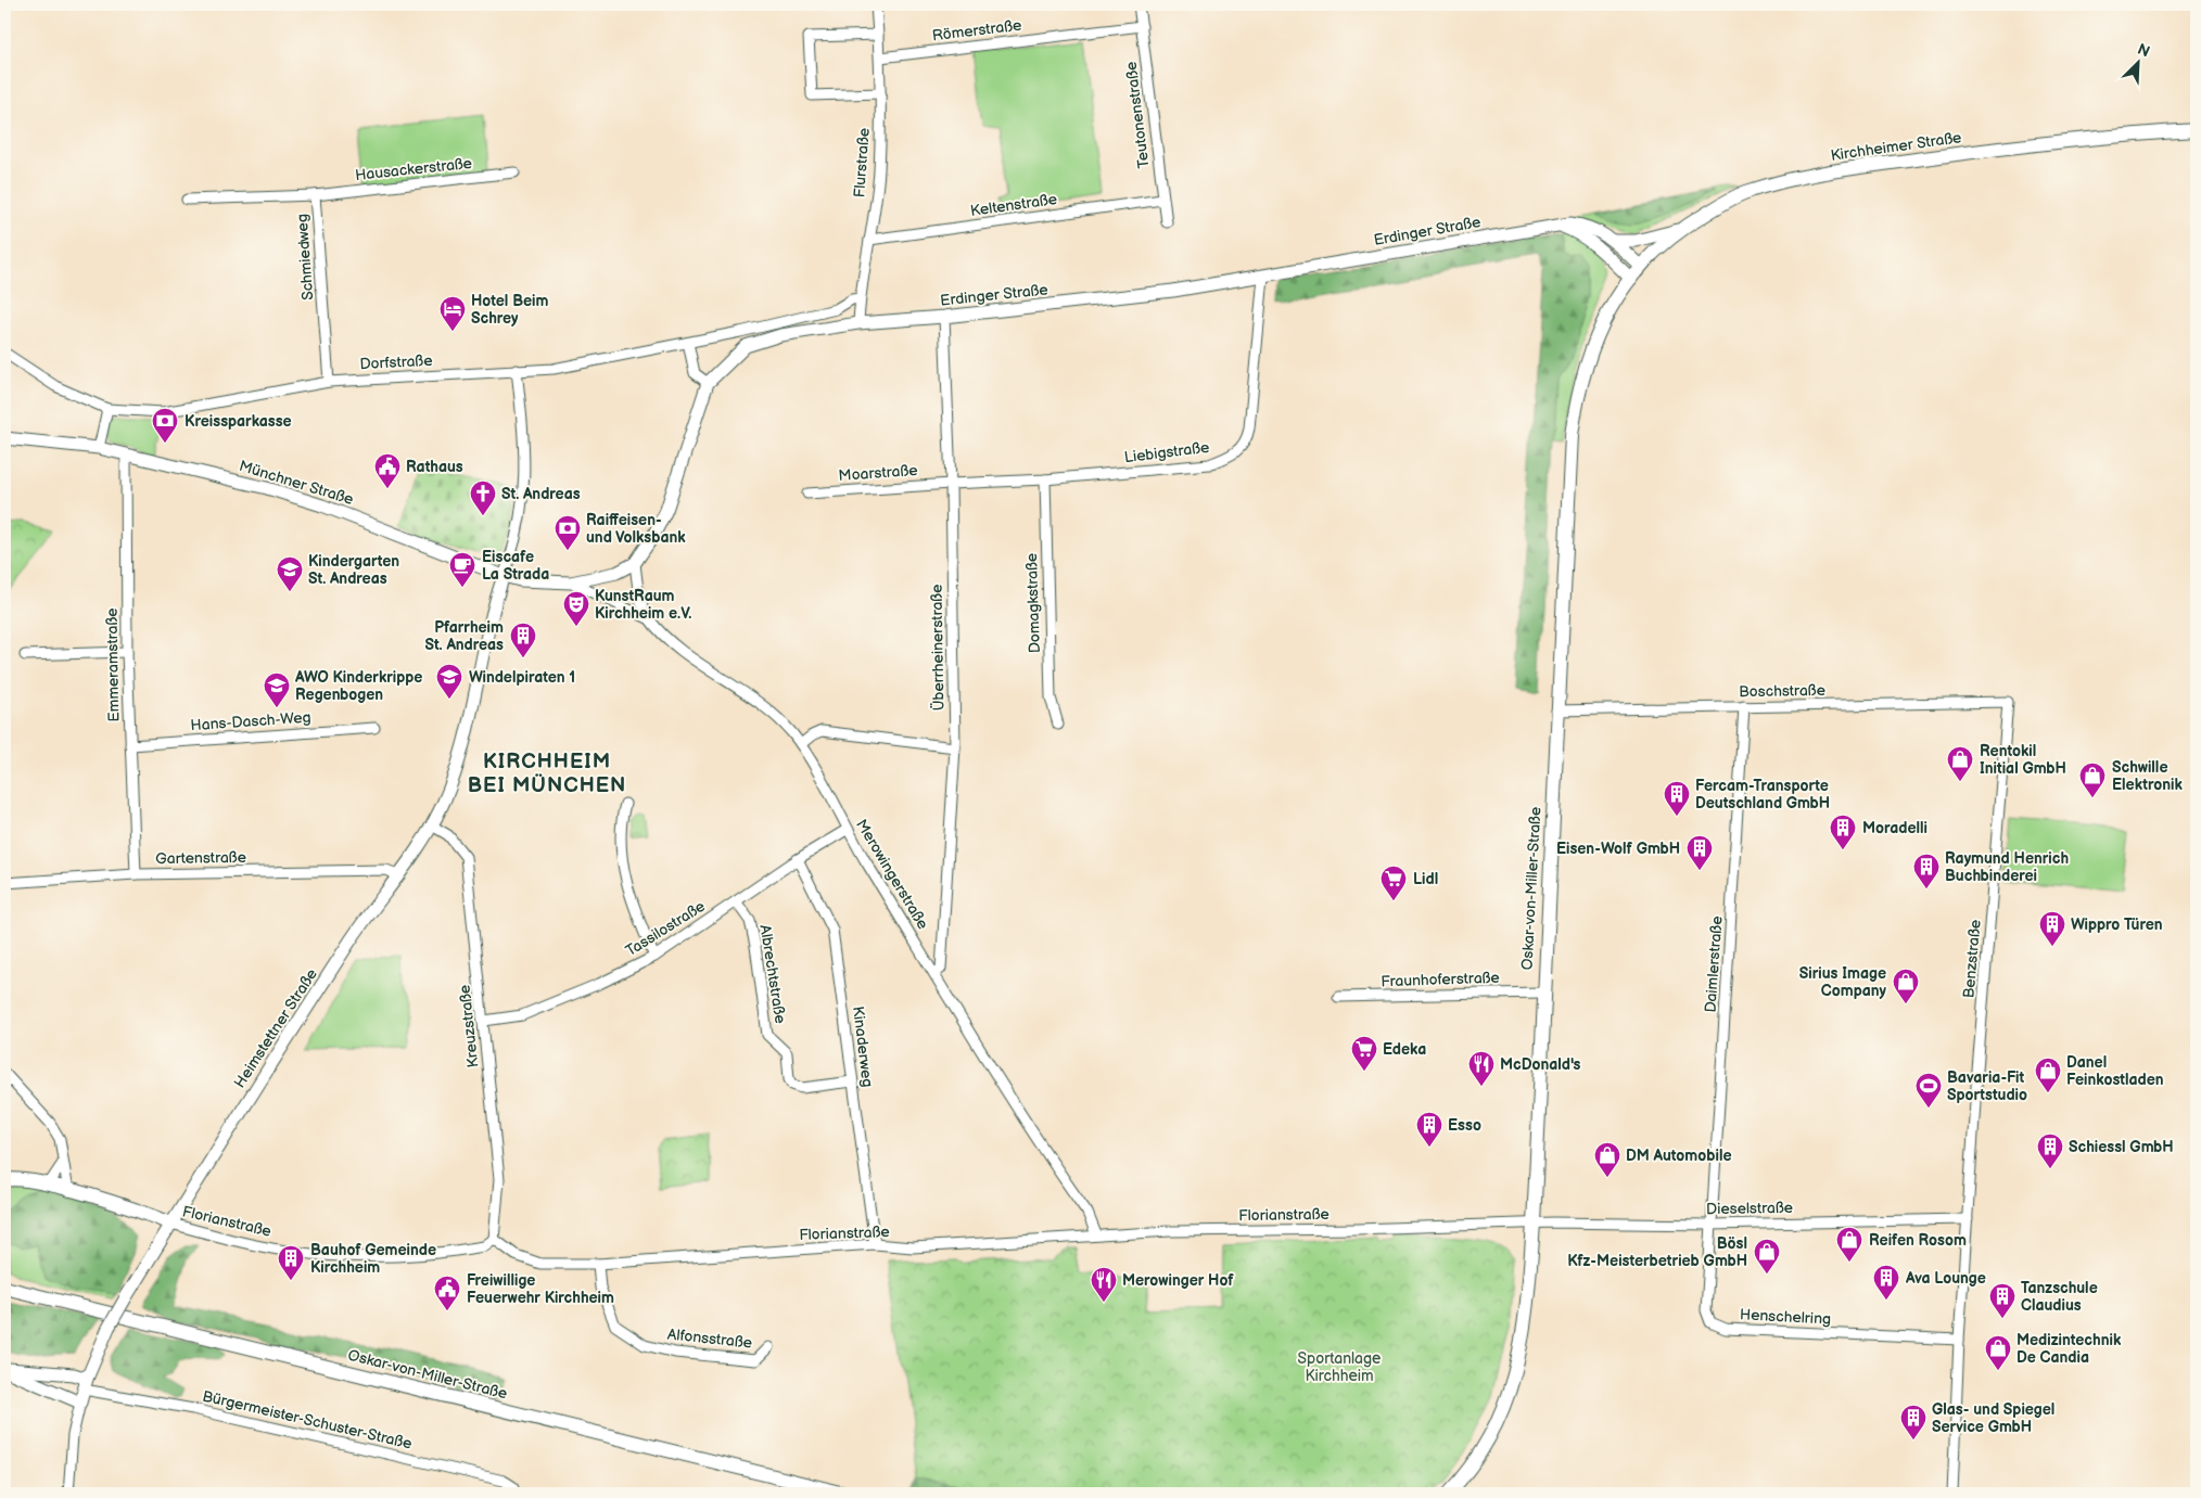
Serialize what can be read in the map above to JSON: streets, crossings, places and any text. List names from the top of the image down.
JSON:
{
  "streets": {
    "main road": ["Kirchheimer Straße", "Oskar-von-Miller-Straße"],
    "street": [
      "Römerstraße",
      "Teutonenstraße",
      "Flurstraße",
      "Hausackerstraße",
      "Keltenstraße",
      "Erdinger Straße",
      "Schmiedweg",
      "Dorfstraße",
      "Liebigstraße",
      "Moarstraße",
      "Münchner Straße",
      "Domagkstraße",
      "Überrheinerstraße",
      "Emmeramstraße",
      "Boschstraße",
      "Hans-Dasch-Weg",
      "Gartenstraße",
      "Merowingerstraße",
      "Tassilostraße",
      "Benzstraße",
      "Daimlerstraße",
      "Albrechtstraße",
      "Fraunhoferstraße",
      "Kreuzstraße",
      "Heimstettner Straße",
      "Kinaderweg",
      "Dieselstraße",
      "Florianstraße",
      "Henschelring",
      "Alfonsstraße",
      "Bürgermeister-Schuster-Straße"
    ]
  },
  "crossings": [
    ["Römerstraße", "Teutonenstraße"],
    ["Römerstraße", "Flurstraße"],
    ["Teutonenstraße", "Keltenstraße"],
    ["Kirchheimer Straße", "Erdinger Straße"],
    ["Kirchheimer Straße", "Oskar-von-Miller-Straße"],
    ["Flurstraße", "Keltenstraße"],
    ["Flurstraße", "Erdinger Straße"],
    ["Flurstraße", "Dorfstraße"],
    ["Hausackerstraße", "Schmiedweg"],
    ["Erdinger Straße", "Liebigstraße"],
    ["Erdinger Straße", "Überrheinerstraße"],
    ["Erdinger Straße", "Merowingerstraße"],
    ["Schmiedweg", "Dorfstraße"],
    ["Liebigstraße", "Moarstraße"],
    ["Liebigstraße", "Domagkstraße"],
    ["Liebigstraße", "Überrheinerstraße"],
    ["Moarstraße", "Überrheinerstraße"],
    ["Münchner Straße", "Emmeramstraße"],
    ["Münchner Straße", "Heimstettner Straße"],
    ["Überrheinerstraße", "Merowingerstraße"],
    ["Emmeramstraße", "Hans-Dasch-Weg"],
    ["Emmeramstraße", "Gartenstraße"],
    ["Boschstraße", "Oskar-von-Miller-Straße"],
    ["Boschstraße", "Benzstraße"],
    ["Boschstraße", "Daimlerstraße"],
    ["Gartenstraße", "Heimstettner Straße"],
    ["Merowingerstraße", "Tassilostraße"],
    ["Merowingerstraße", "Florianstraße"],
    ["Oskar-von-Miller-Straße", "Fraunhoferstraße"],
    ["Oskar-von-Miller-Straße", "Dieselstraße"],
    ["Oskar-von-Miller-Straße", "Florianstraße"],
    ["Tassilostraße", "Albrechtstraße"],
    ["Tassilostraße", "Kreuzstraße"],
    ["Tassilostraße", "Kinaderweg"],
    ["Benzstraße", "Dieselstraße"],
    ["Daimlerstraße", "Dieselstraße"],
    ["Daimlerstraße", "Henschelring"],
    ["Albrechtstraße", "Kinaderweg"],
    ["Kreuzstraße", "Heimstettner Straße"],
    ["Kreuzstraße", "Florianstraße"],
    ["Heimstettner Straße", "Florianstraße"],
    ["Heimstettner Straße", "Bürgermeister-Schuster-Straße"],
    ["Kinaderweg", "Florianstraße"],
    ["Dieselstraße", "Florianstraße"],
    ["Dieselstraße", "Henschelring"],
    ["Florianstraße", "Alfonsstraße"]
  ],
  "districts": ["KIRCHHEIM BEI MÜNCHEN"],
  "parks": ["Sportanlage Kirchheim"],
  "places": {
    "hotel": ["Hotel Beim Schrey"],
    "bank": ["Kreissparkasse", "Raiffeisen- und Volksbank"],
    "public building": ["Rathaus", "Freiwillige Feuerwehr Kirchheim"],
    "church": ["St. Andreas"],
    "cafe": ["Eiscafe La Strada"],
    "school or university": ["Kindergarten St. Andreas", "Windelpiraten 1", "AWO Kinderkrippe Regenbogen"],
    "theatre": ["KunstRaum Kirchheim e.V."],
    "building": [
      "Pfarrheim St. Andreas",
      "Fercam-Transporte Deutschland GmbH",
      "Moradelli",
      "Eisen-Wolf GmbH",
      "Raymund Henrich Buchbinderei",
      "Wippro Türen",
      "Esso",
      "Schiessl GmbH",
      "Bauhof Gemeinde Kirchheim",
      "Ava Lounge",
      "Tanzschule Claudius",
      "Glas- und Spiegel Service GmbH"
    ],
    "shop": [
      "Rentokil Initial GmbH",
      "Schwille Elektronik",
      "Sirius Image Company",
      "Danel Feinkostladen",
      "DM Automobile",
      "Reifen Rosom",
      "Bösl Kfz-Meisterbetrieb GmbH",
      "Medizintechnik De Candia"
    ],
    "supermarket": ["Lidl", "Edeka"],
    "restaurant": ["McDonald's", "Merowinger Hof"],
    "sports": ["Bavaria-Fit Sportstudio"]
  },
  "north": "top right"
}
